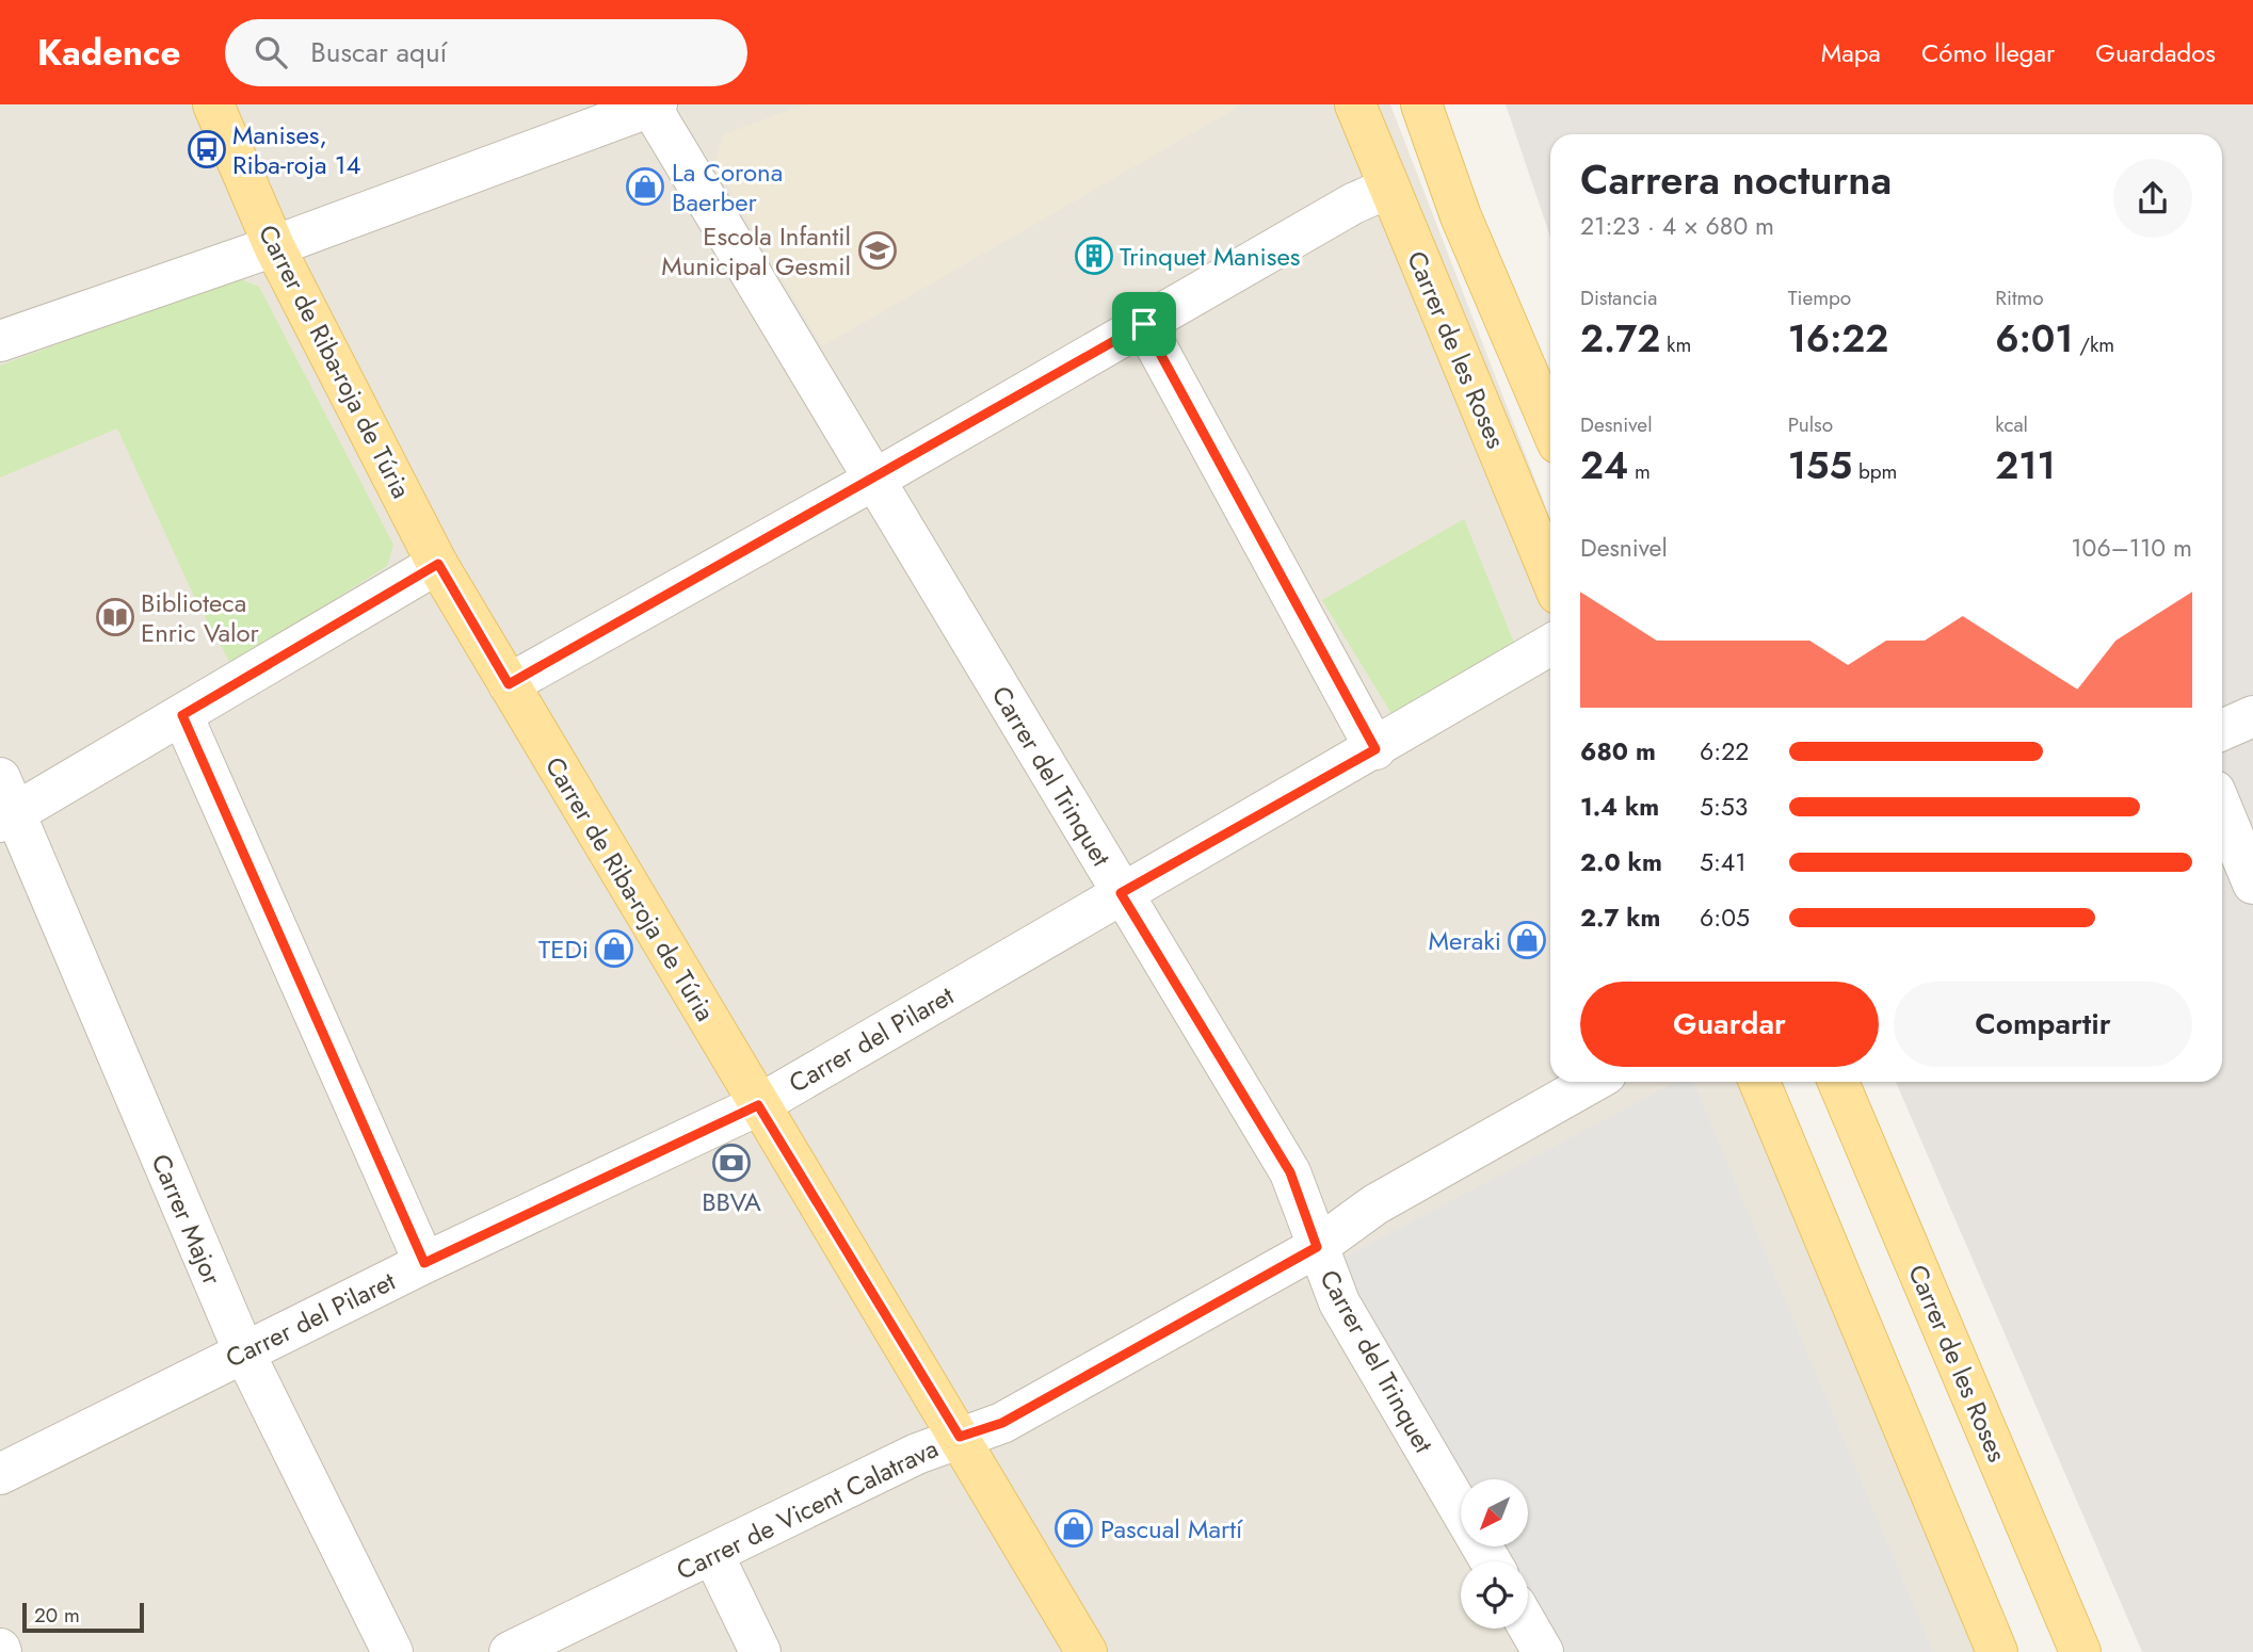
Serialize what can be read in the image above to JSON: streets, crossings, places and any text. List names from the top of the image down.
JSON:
{
  "streets": {
    "main road": ["Carrer de les Roses", "Carrer de Riba-roja de Túria"],
    "street": [
      "Carrer del Trinquet",
      "Carrer del Pilaret",
      "Carrer Major",
      "Carrer de Vicent Calatrava"
    ]
  },
  "crossings": [
    ["Carrer de Riba-roja de Túria", "Carrer del Pilaret"],
    ["Carrer de Riba-roja de Túria", "Carrer de Vicent Calatrava"],
    ["Carrer del Trinquet", "Carrer del Pilaret"],
    ["Carrer del Trinquet", "Carrer de Vicent Calatrava"],
    ["Carrer del Pilaret", "Carrer Major"]
  ],
  "places": {
    "bus stop": ["Manises, Riba-roja 14"],
    "shop": [
      "La Corona Baerber",
      "Meraki",
      "TEDi",
      "Pascual Martí"
    ],
    "school or university": ["Escola Infantil Municipal Gesmil"],
    "building": ["Trinquet Manises"],
    "library": ["Biblioteca Enric Valor"],
    "bank": ["BBVA"]
  },
  "scale_bar": "20 m",
  "north": "bottom left",
  "page": {
    "header": "Kadence",
    "search": "Buscar aquí",
    "nav": ["Mapa", "Cómo llegar", "Guardados"],
    "heading": ["Carrera nocturna", "21:23 · 4 × 680 m"],
    "stats": [
      ["Distancia", "2.72 km"],
      ["Tiempo", "16:22"],
      ["Ritmo", "6:01 /km"],
      ["Desnivel", "24 m"],
      ["Pulso", "155 bpm"],
      ["kcal", "211"]
    ],
    "chart": ["Desnivel", "106–110 m"],
    "list": [
      {
        "name": "680 m",
        "note": "6:22"
      },
      {
        "name": "1.4 km",
        "note": "5:53"
      },
      {
        "name": "2.0 km",
        "note": "5:41"
      },
      {
        "name": "2.7 km",
        "note": "6:05"
      }
    ],
    "buttons": ["Guardar", "Compartir"],
    "scale": "20 m"
  }
}
